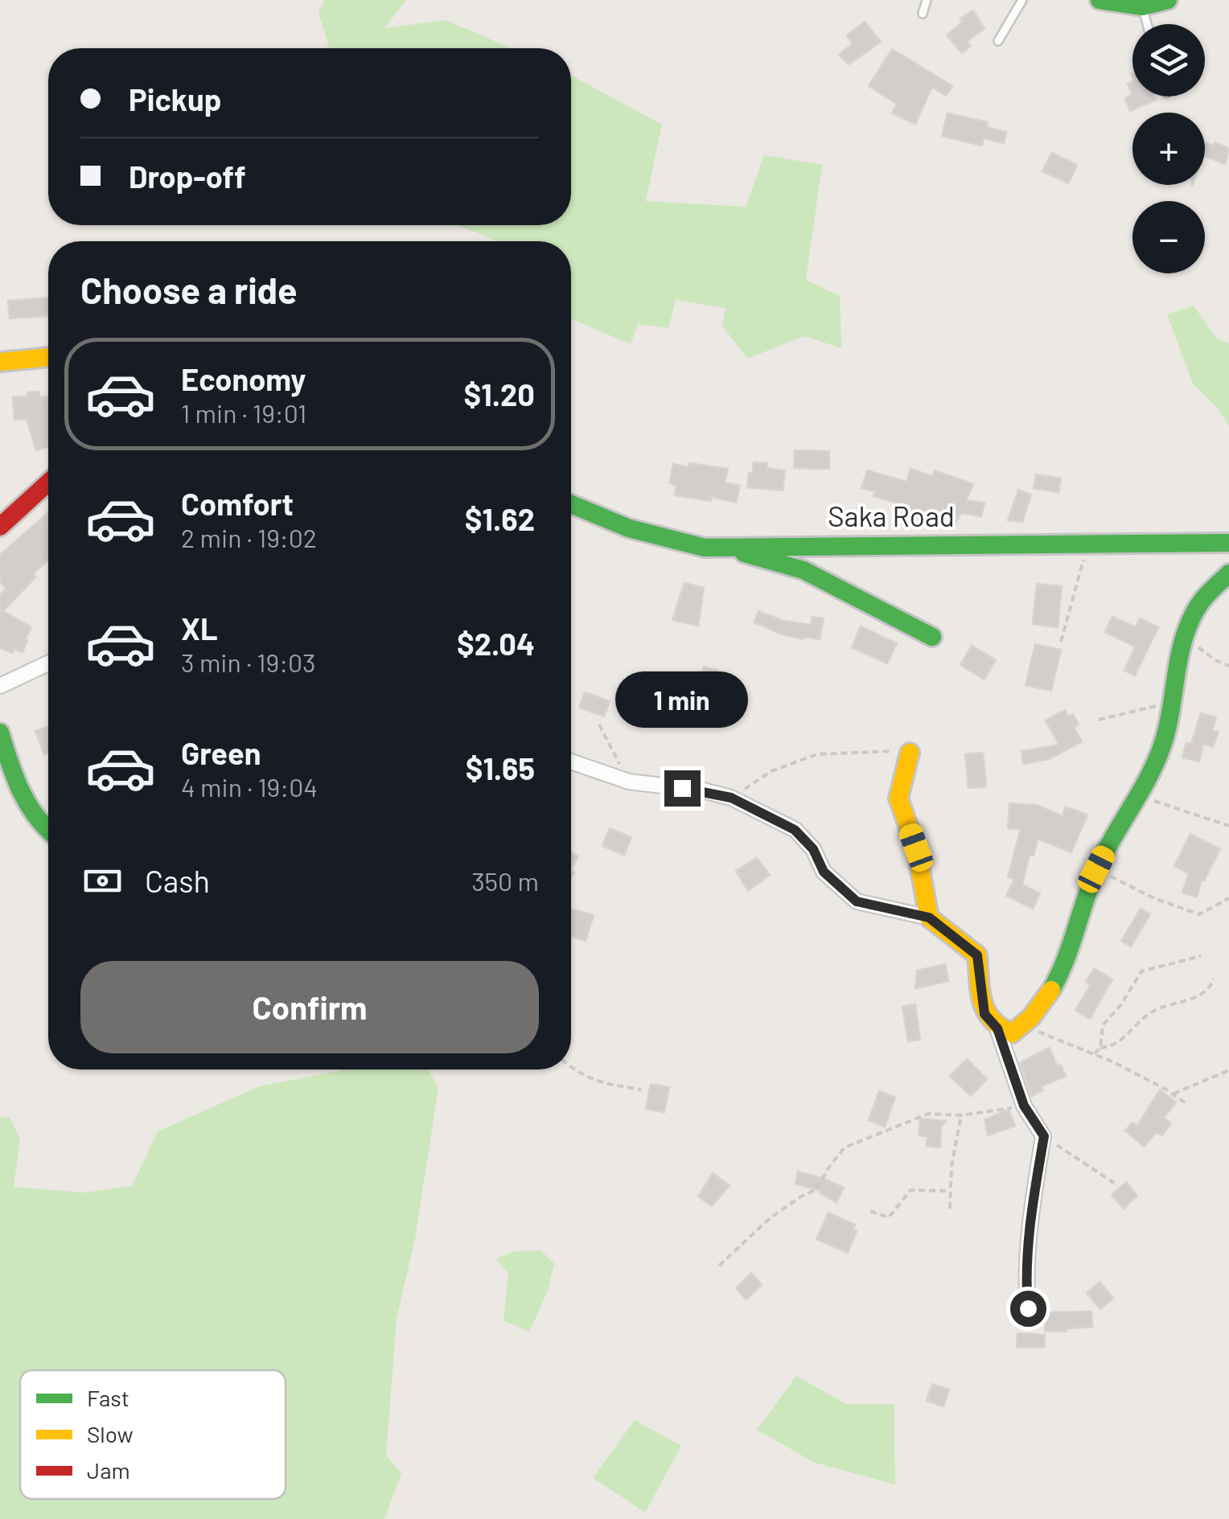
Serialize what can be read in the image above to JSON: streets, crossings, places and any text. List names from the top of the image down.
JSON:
{
  "streets": {
    "street": ["Saka Road"]
  },
  "legend": ["Fast", "Slow", "Jam"],
  "page": {
    "map_buttons": ["+", "−"],
    "banner": ["Pickup", "Drop-off"],
    "heading": "Choose a ride",
    "list": [
      {
        "name": "Economy",
        "note": "1 min · 19:01",
        "value": "$1.20"
      },
      {
        "name": "Comfort",
        "note": "2 min · 19:02",
        "value": "$1.62"
      },
      {
        "name": "XL",
        "note": "3 min · 19:03",
        "value": "$2.04"
      },
      {
        "name": "Green",
        "note": "4 min · 19:04",
        "value": "$1.65"
      }
    ],
    "bubble": "1 min",
    "pay": ["Cash", "350 m"],
    "buttons": "Confirm"
  }
}
